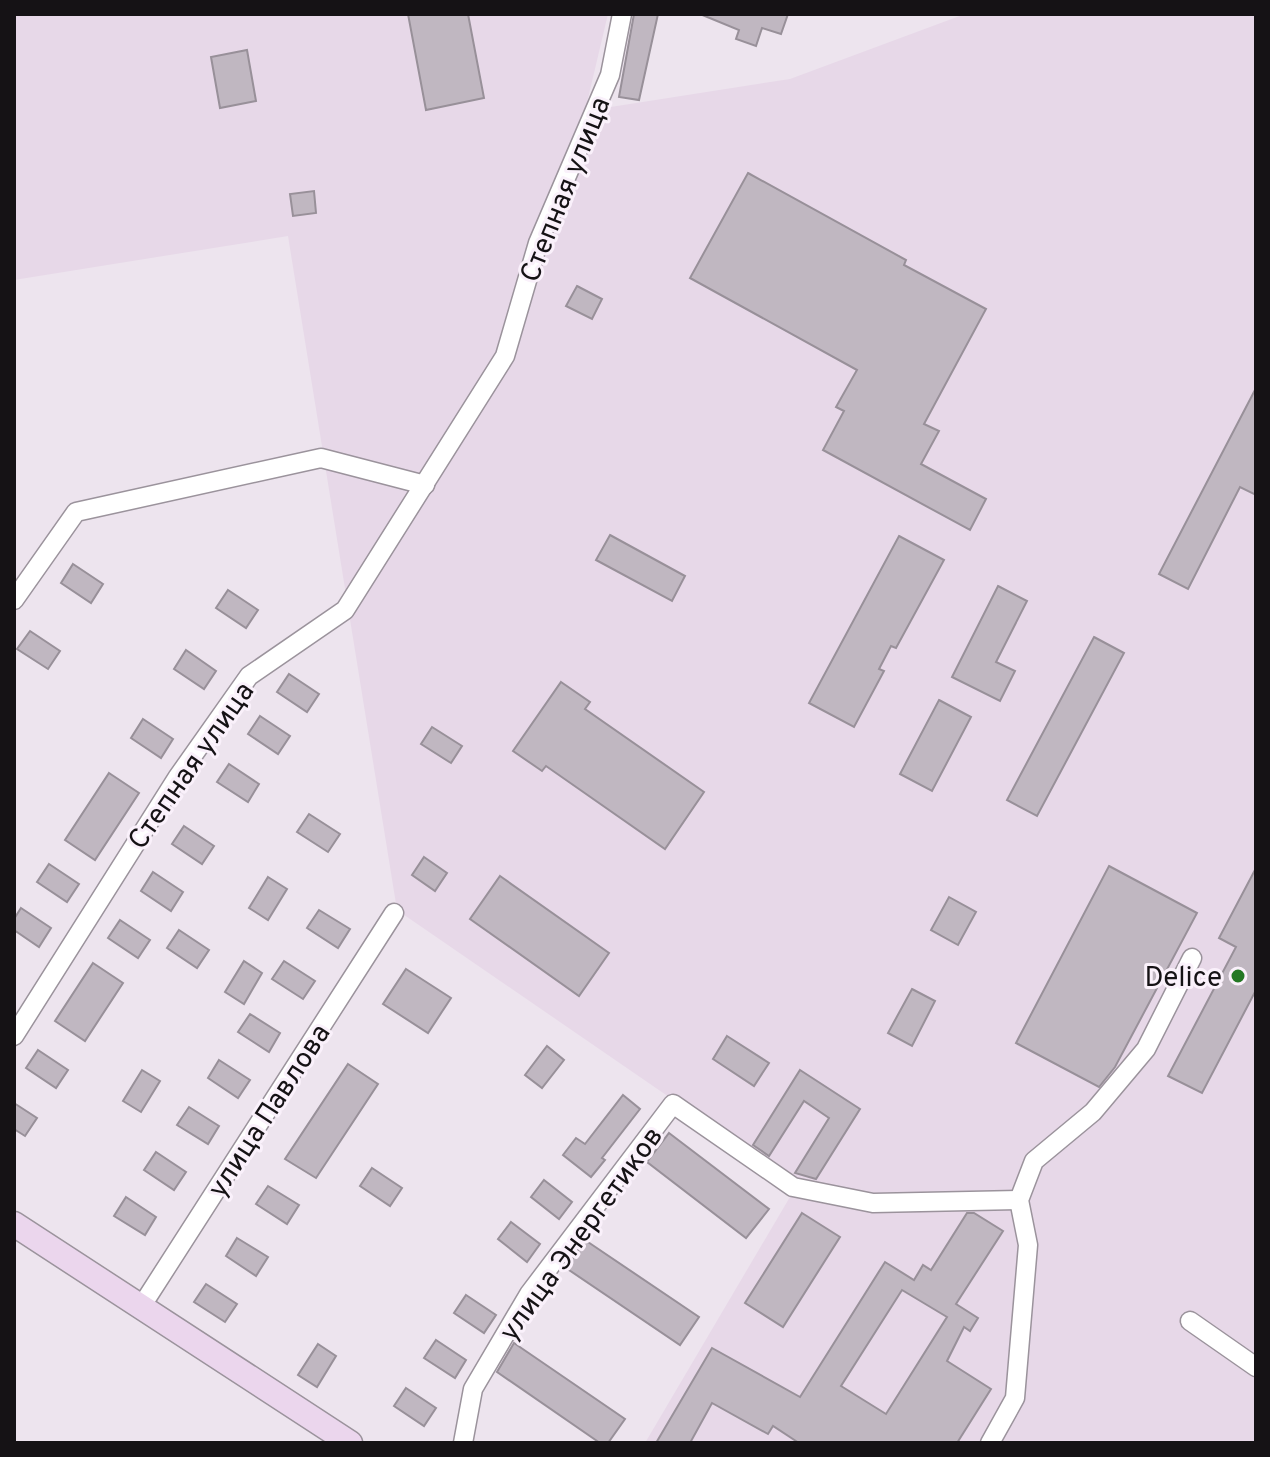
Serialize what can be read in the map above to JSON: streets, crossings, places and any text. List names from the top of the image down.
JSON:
{
  "streets": {
    "street": ["Степная улица", "улица Павлова", "улица Энергетиков"]
  },
  "places": ["Delice"]
}
